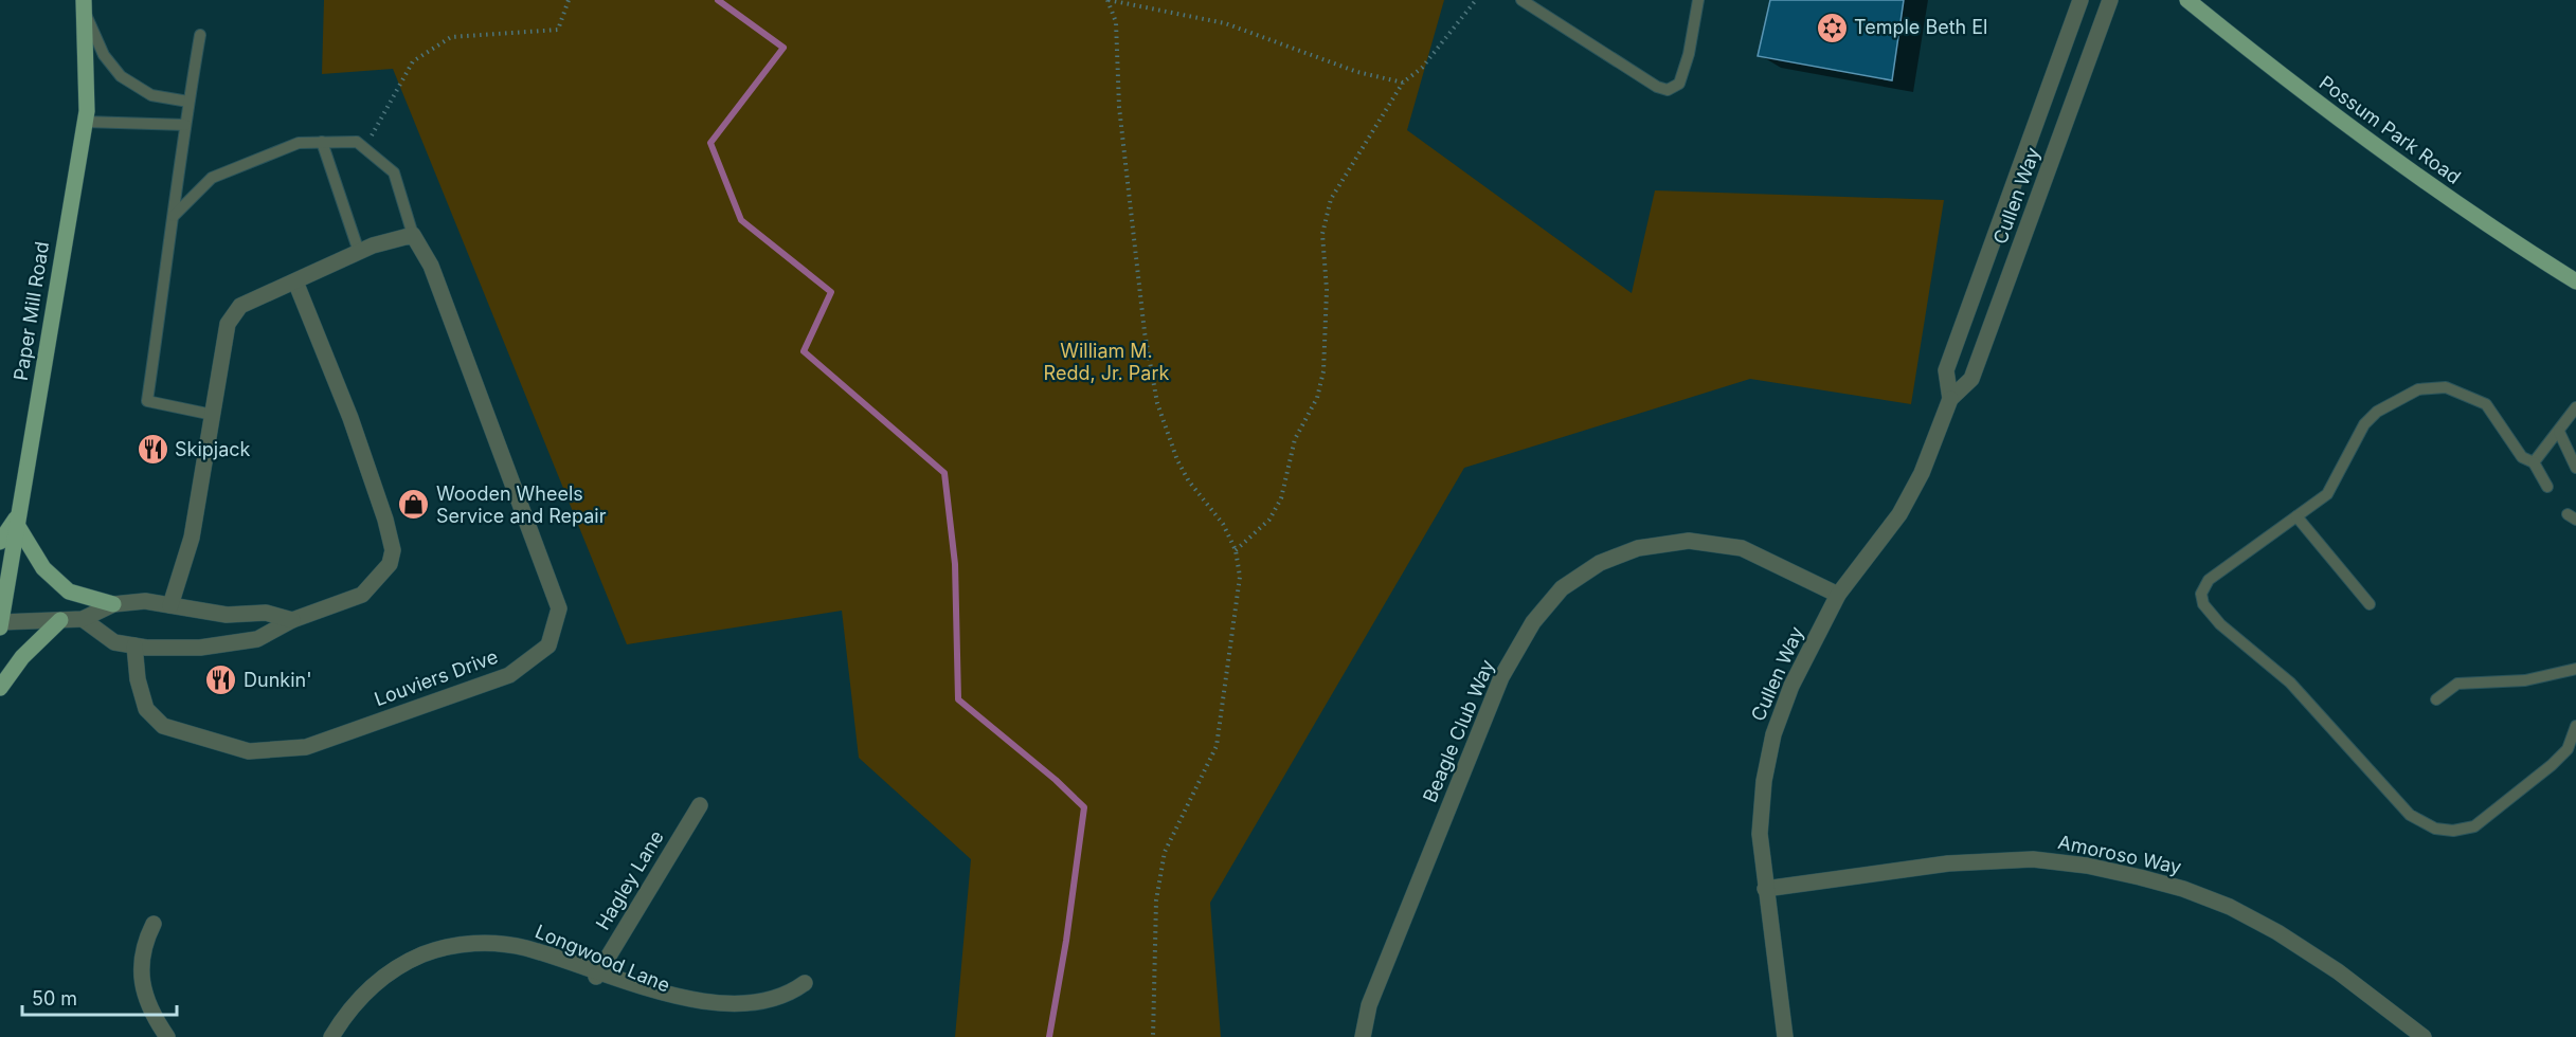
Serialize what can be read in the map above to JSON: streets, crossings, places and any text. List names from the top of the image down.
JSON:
{
  "streets": {
    "main road": ["Possum Park Road", "Paper Mill Road"],
    "street": [
      "Cullen Way",
      "Louviers Drive",
      "Beagle Club Way",
      "Amoroso Way",
      "Hagley Lane",
      "Longwood Lane"
    ]
  },
  "crossings": [
    ["Cullen Way", "Beagle Club Way"],
    ["Cullen Way", "Amoroso Way"],
    ["Hagley Lane", "Longwood Lane"]
  ],
  "parks": ["William M. Redd, Jr. Park"],
  "places": {
    "synagogue": ["Temple Beth El"],
    "restaurant": ["Skipjack", "Dunkin'"],
    "shop": ["Wooden Wheels Service and Repair"]
  },
  "scale_bar": "50 m"
}
